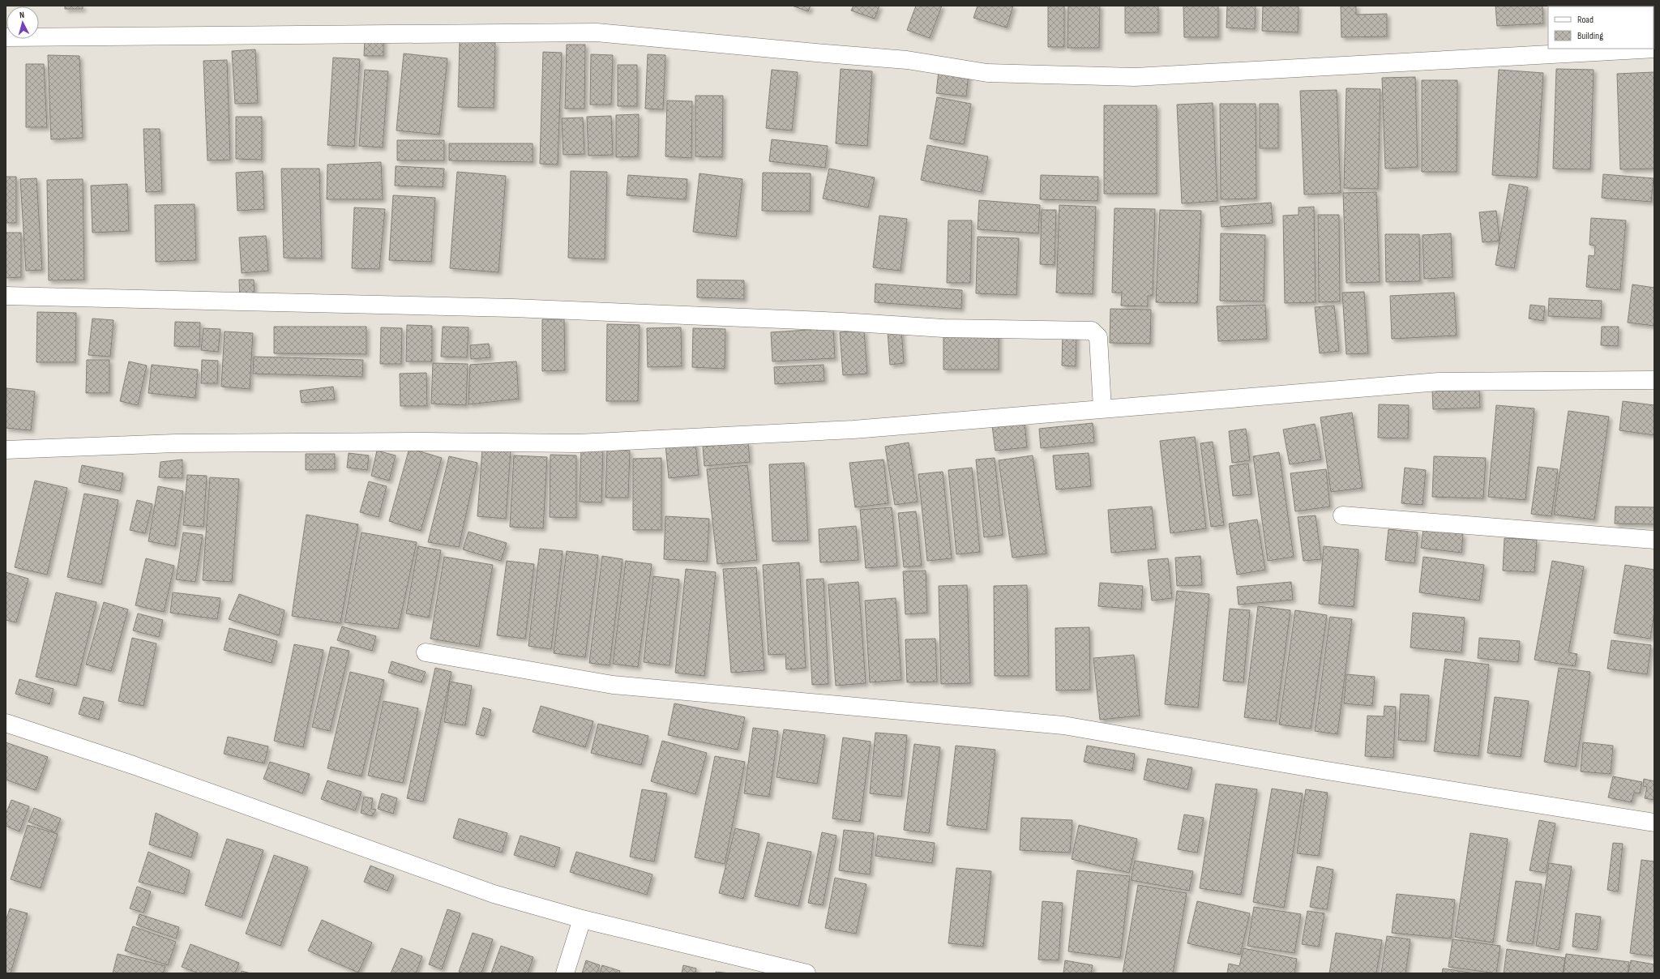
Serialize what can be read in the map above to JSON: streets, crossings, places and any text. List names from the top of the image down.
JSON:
{
  "legend": ["Road", "Building"],
  "north": "top"
}
